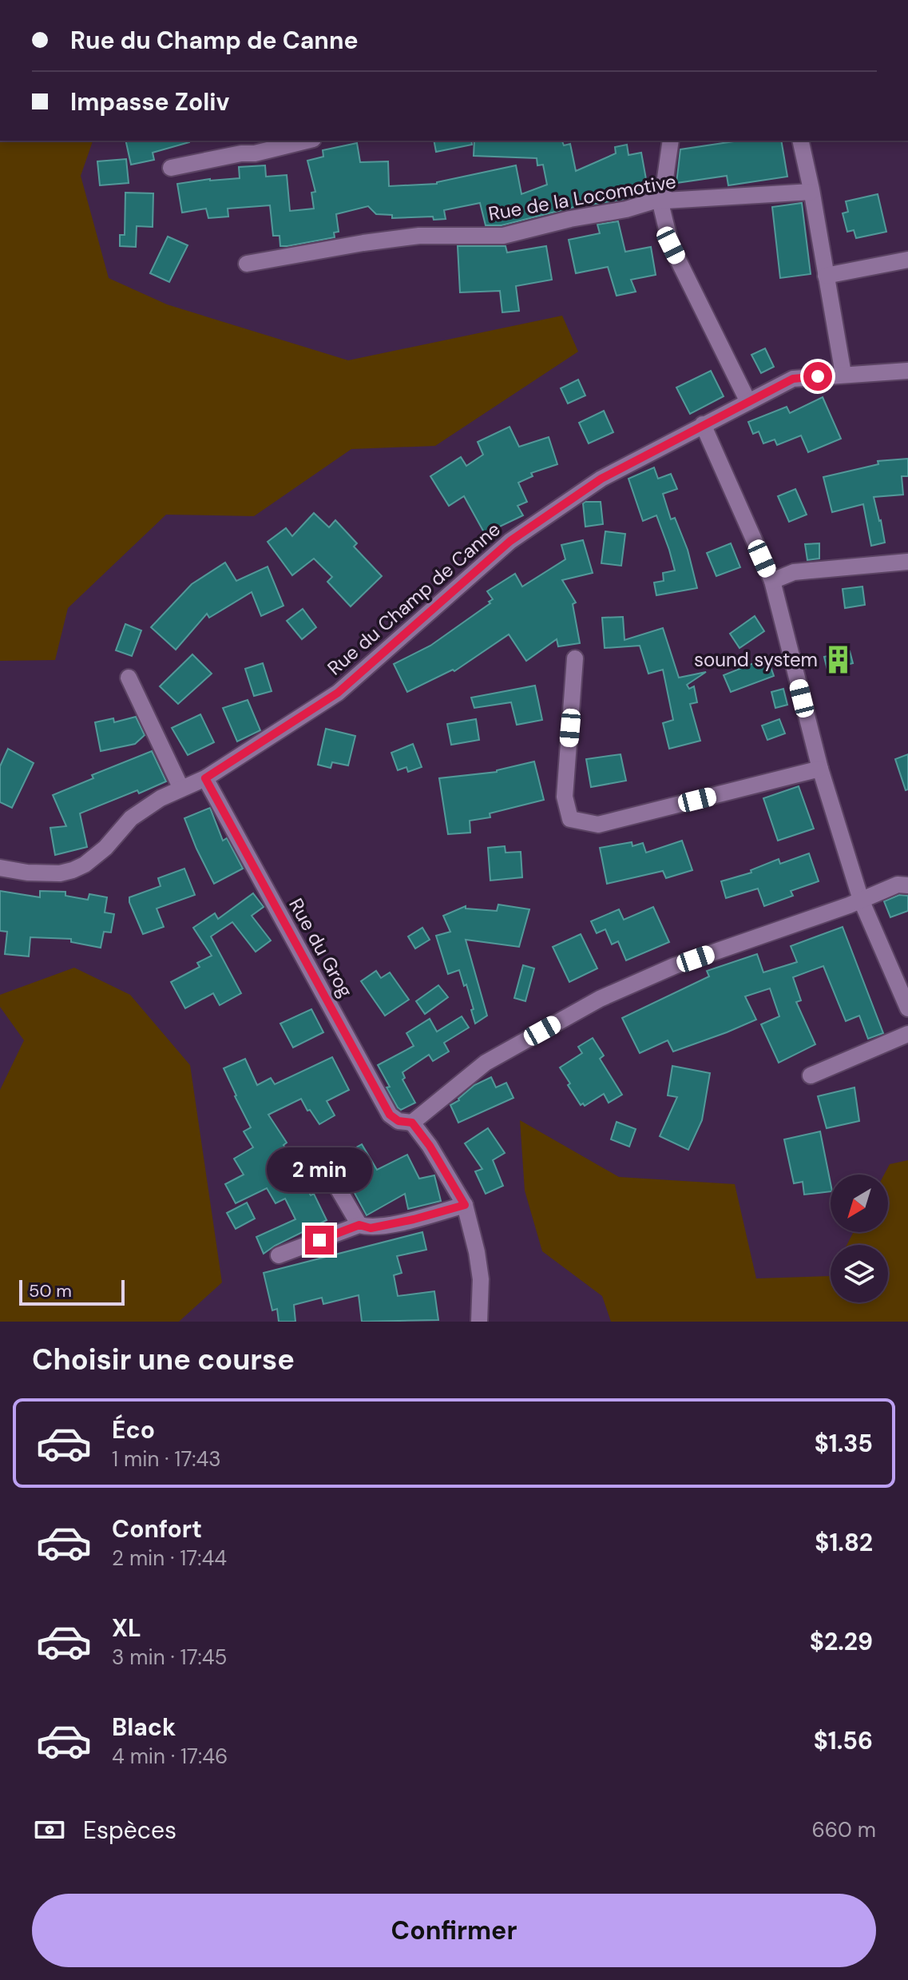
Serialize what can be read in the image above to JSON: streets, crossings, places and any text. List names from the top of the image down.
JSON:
{
  "streets": {
    "street": ["Rue de la Locomotive", "Rue du Champ de Canne", "Rue du Grog"]
  },
  "crossings": [
    ["Rue du Champ de Canne", "Rue du Grog"]
  ],
  "places": {
    "building": ["sound system"]
  },
  "scale_bar": "50 m",
  "north": "bottom left",
  "page": {
    "banner": ["Rue du Champ de Canne", "Impasse Zoliv"],
    "bubble": "2 min",
    "scale": "50 m",
    "heading": "Choisir une course",
    "list": [
      {
        "name": "Éco",
        "note": "1 min · 17:43",
        "value": "$1.35"
      },
      {
        "name": "Confort",
        "note": "2 min · 17:44",
        "value": "$1.82"
      },
      {
        "name": "XL",
        "note": "3 min · 17:45",
        "value": "$2.29"
      },
      {
        "name": "Black",
        "note": "4 min · 17:46",
        "value": "$1.56"
      }
    ],
    "pay": ["Espèces", "660 m"],
    "buttons": "Confirmer"
  }
}
